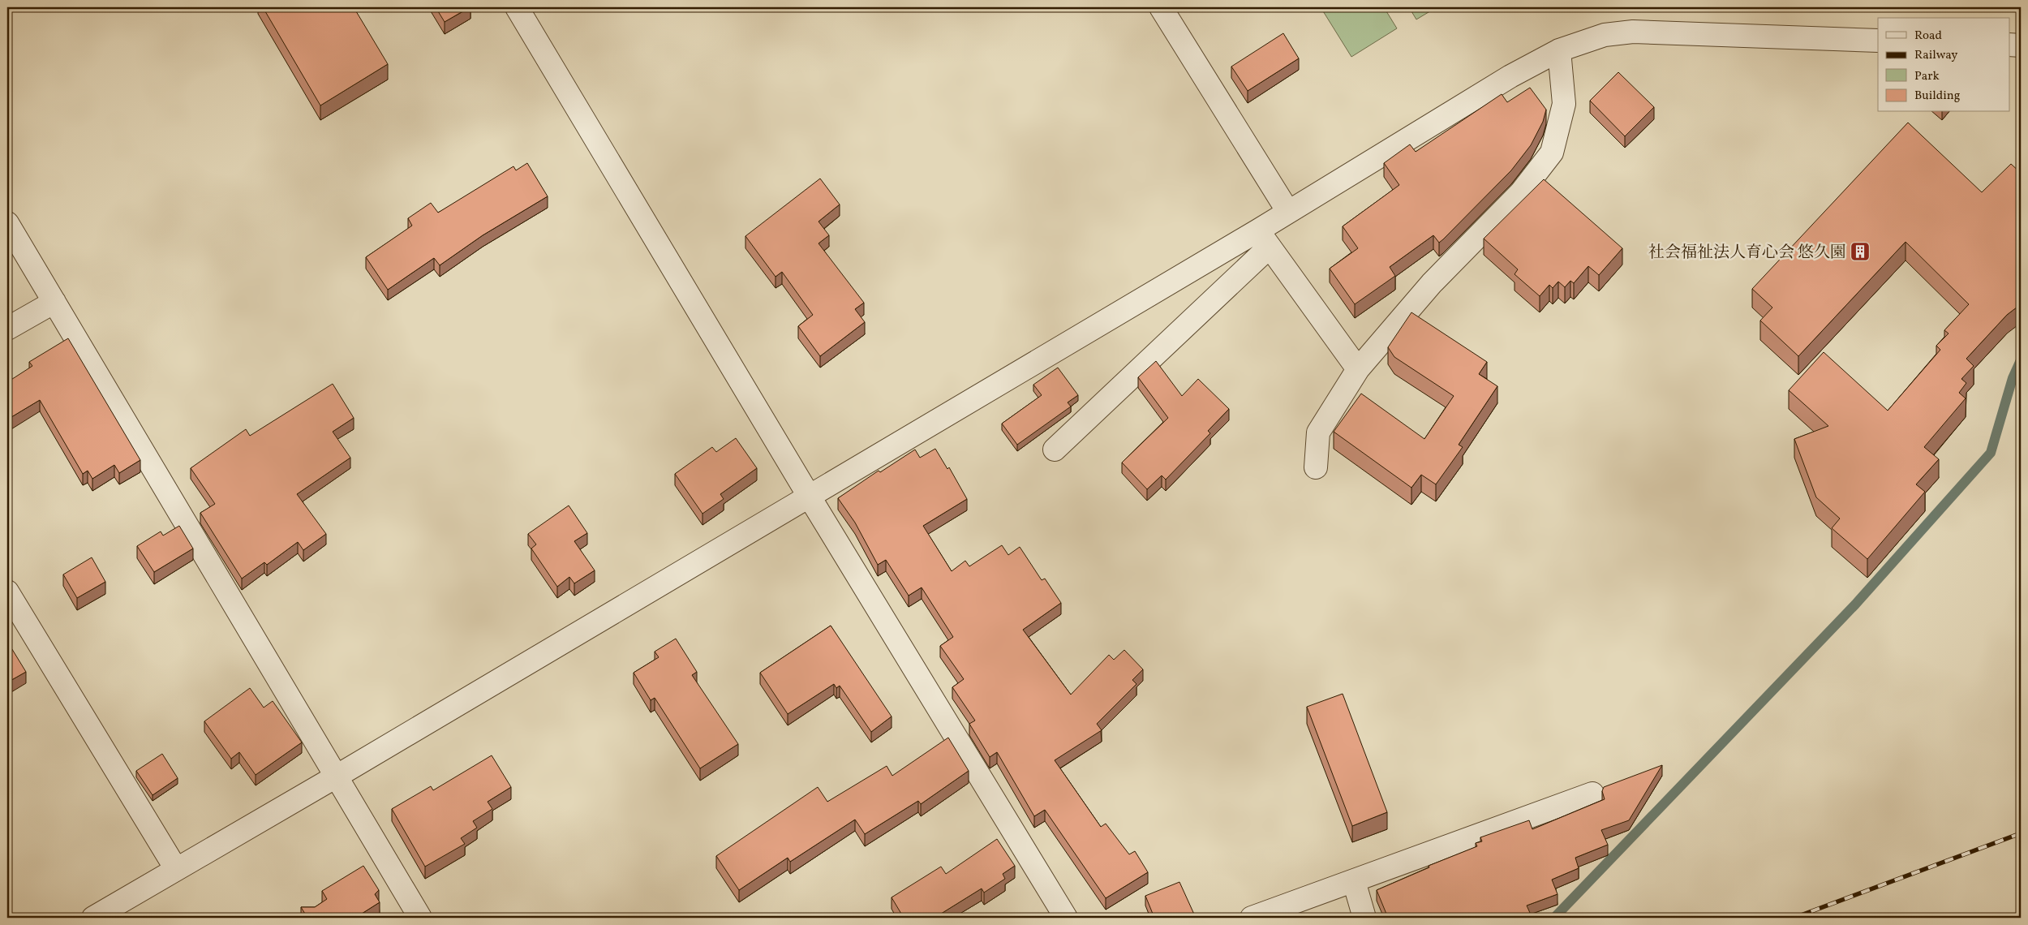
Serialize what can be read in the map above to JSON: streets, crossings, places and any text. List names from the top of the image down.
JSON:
{
  "places": {
    "building": ["社会福祉法人育心会 悠久園"]
  },
  "legend": [
    "Road",
    "Railway",
    "Park",
    "Building"
  ]
}
